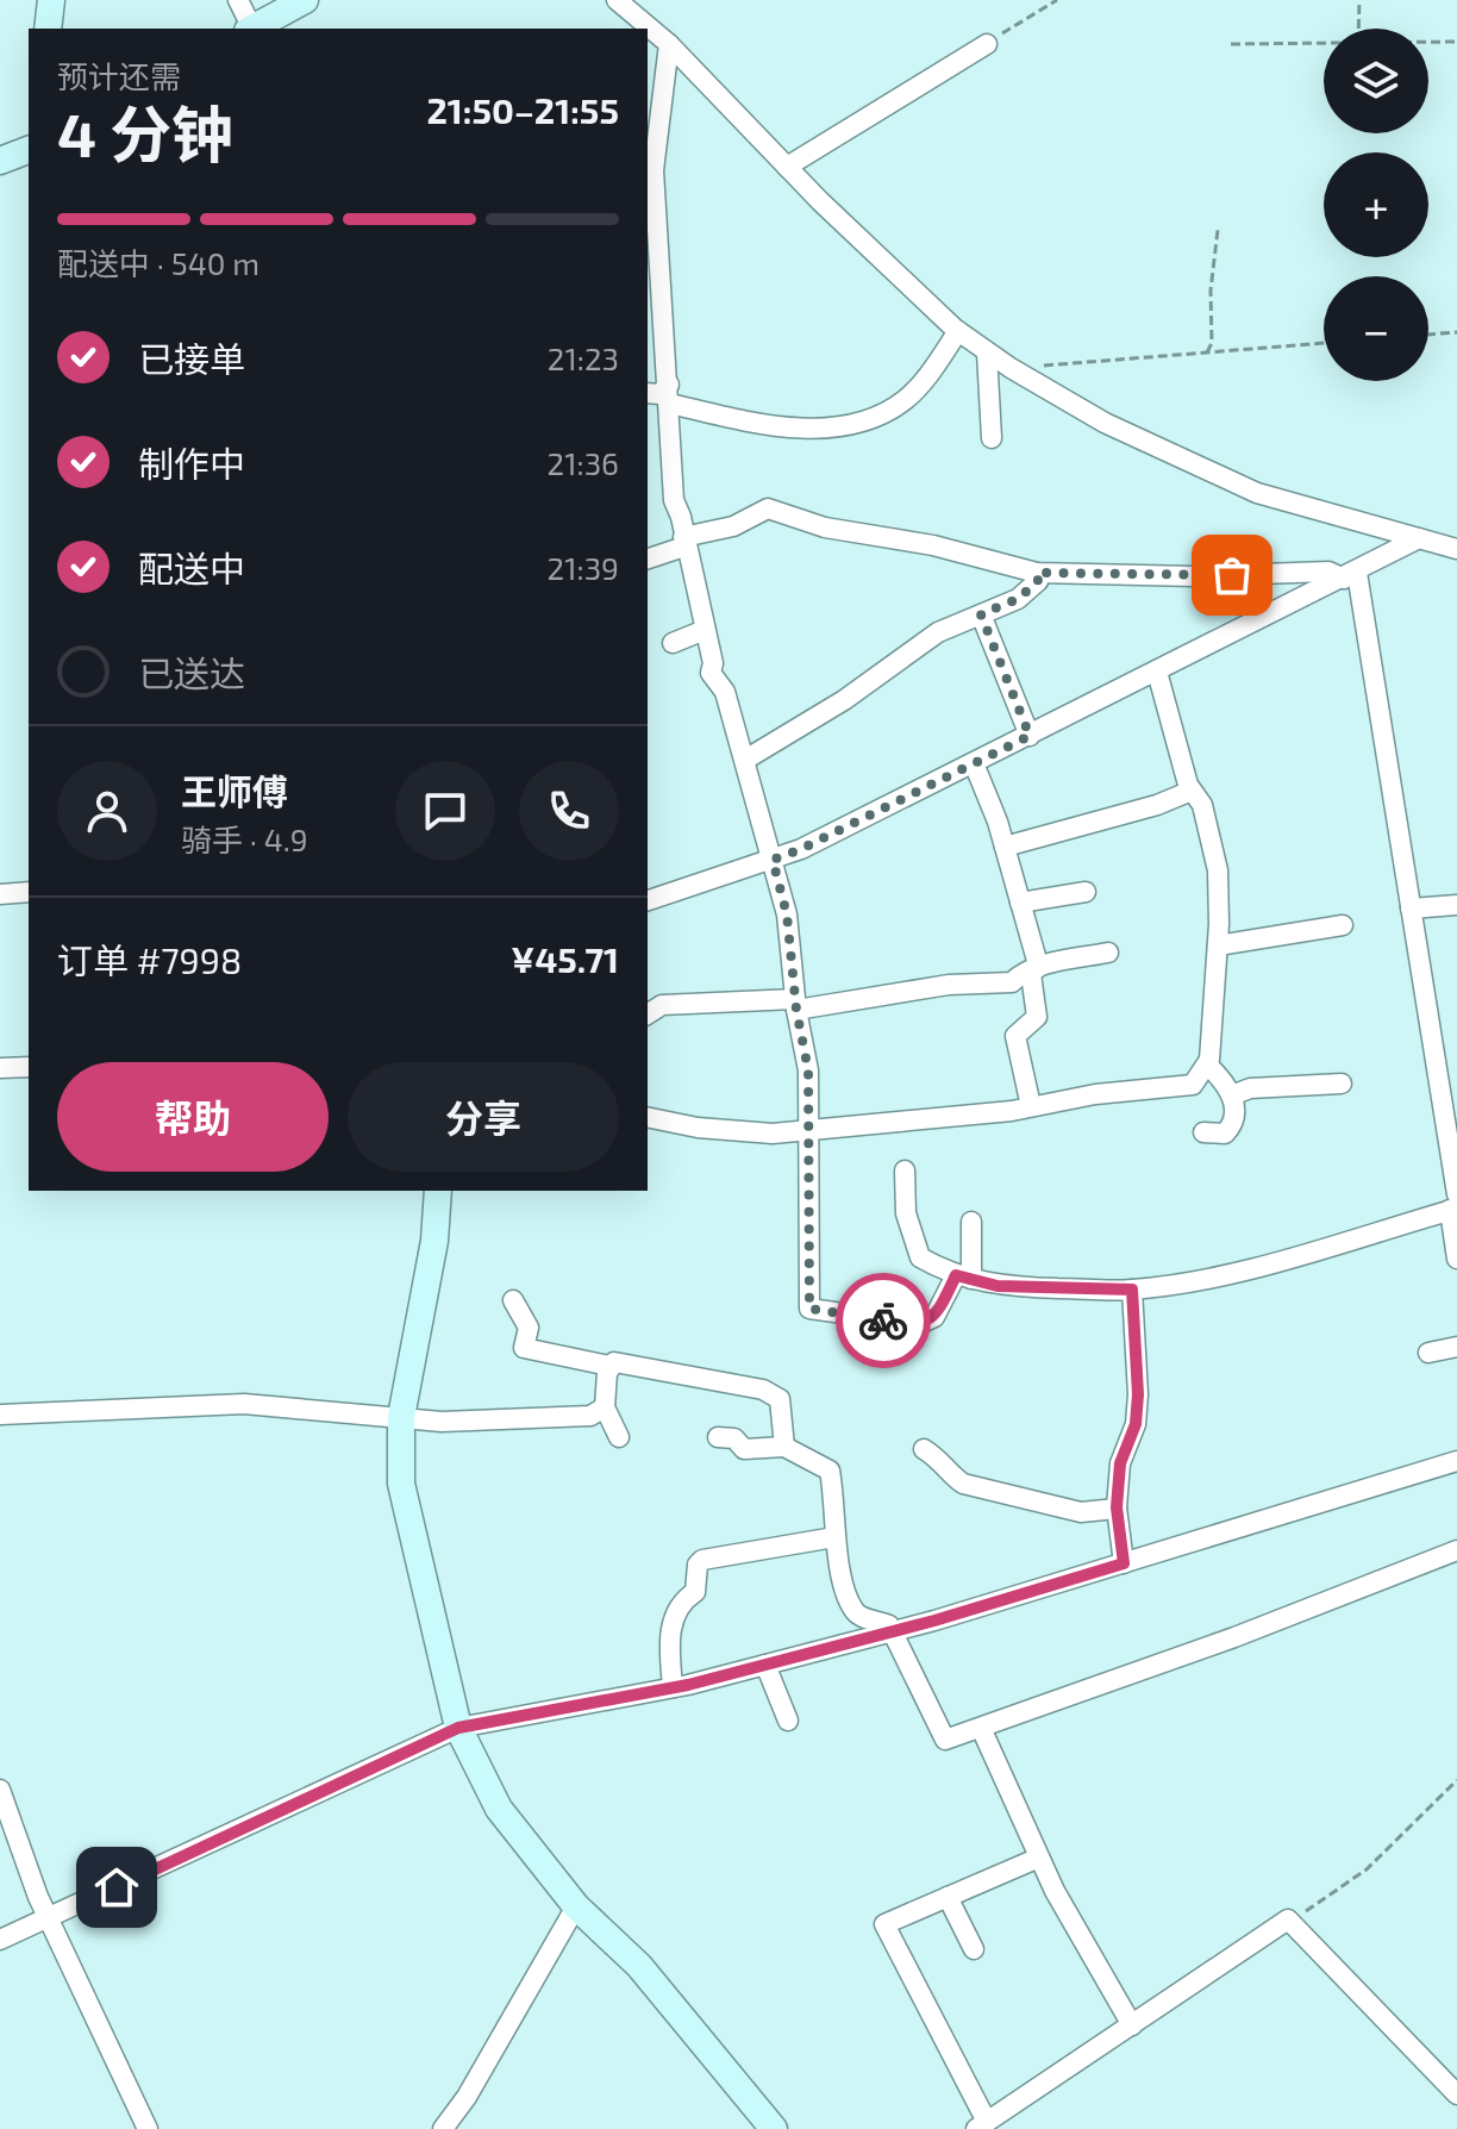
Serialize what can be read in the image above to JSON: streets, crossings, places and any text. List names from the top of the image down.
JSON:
{
  "page": {
    "map_buttons": ["+", "−"],
    "heading": ["4 分钟", "预计还需", "21:50–21:55"],
    "panel": [
      "王师傅",
      "骑手 · 4.9",
      "订单 #7998",
      "¥45.71"
    ],
    "bar": "配送中 · 540 m",
    "list": [
      ["已接单", "21:23"],
      ["制作中", "21:36"],
      ["配送中", "21:39"],
      "已送达"
    ],
    "buttons": ["帮助", "分享"]
  }
}
